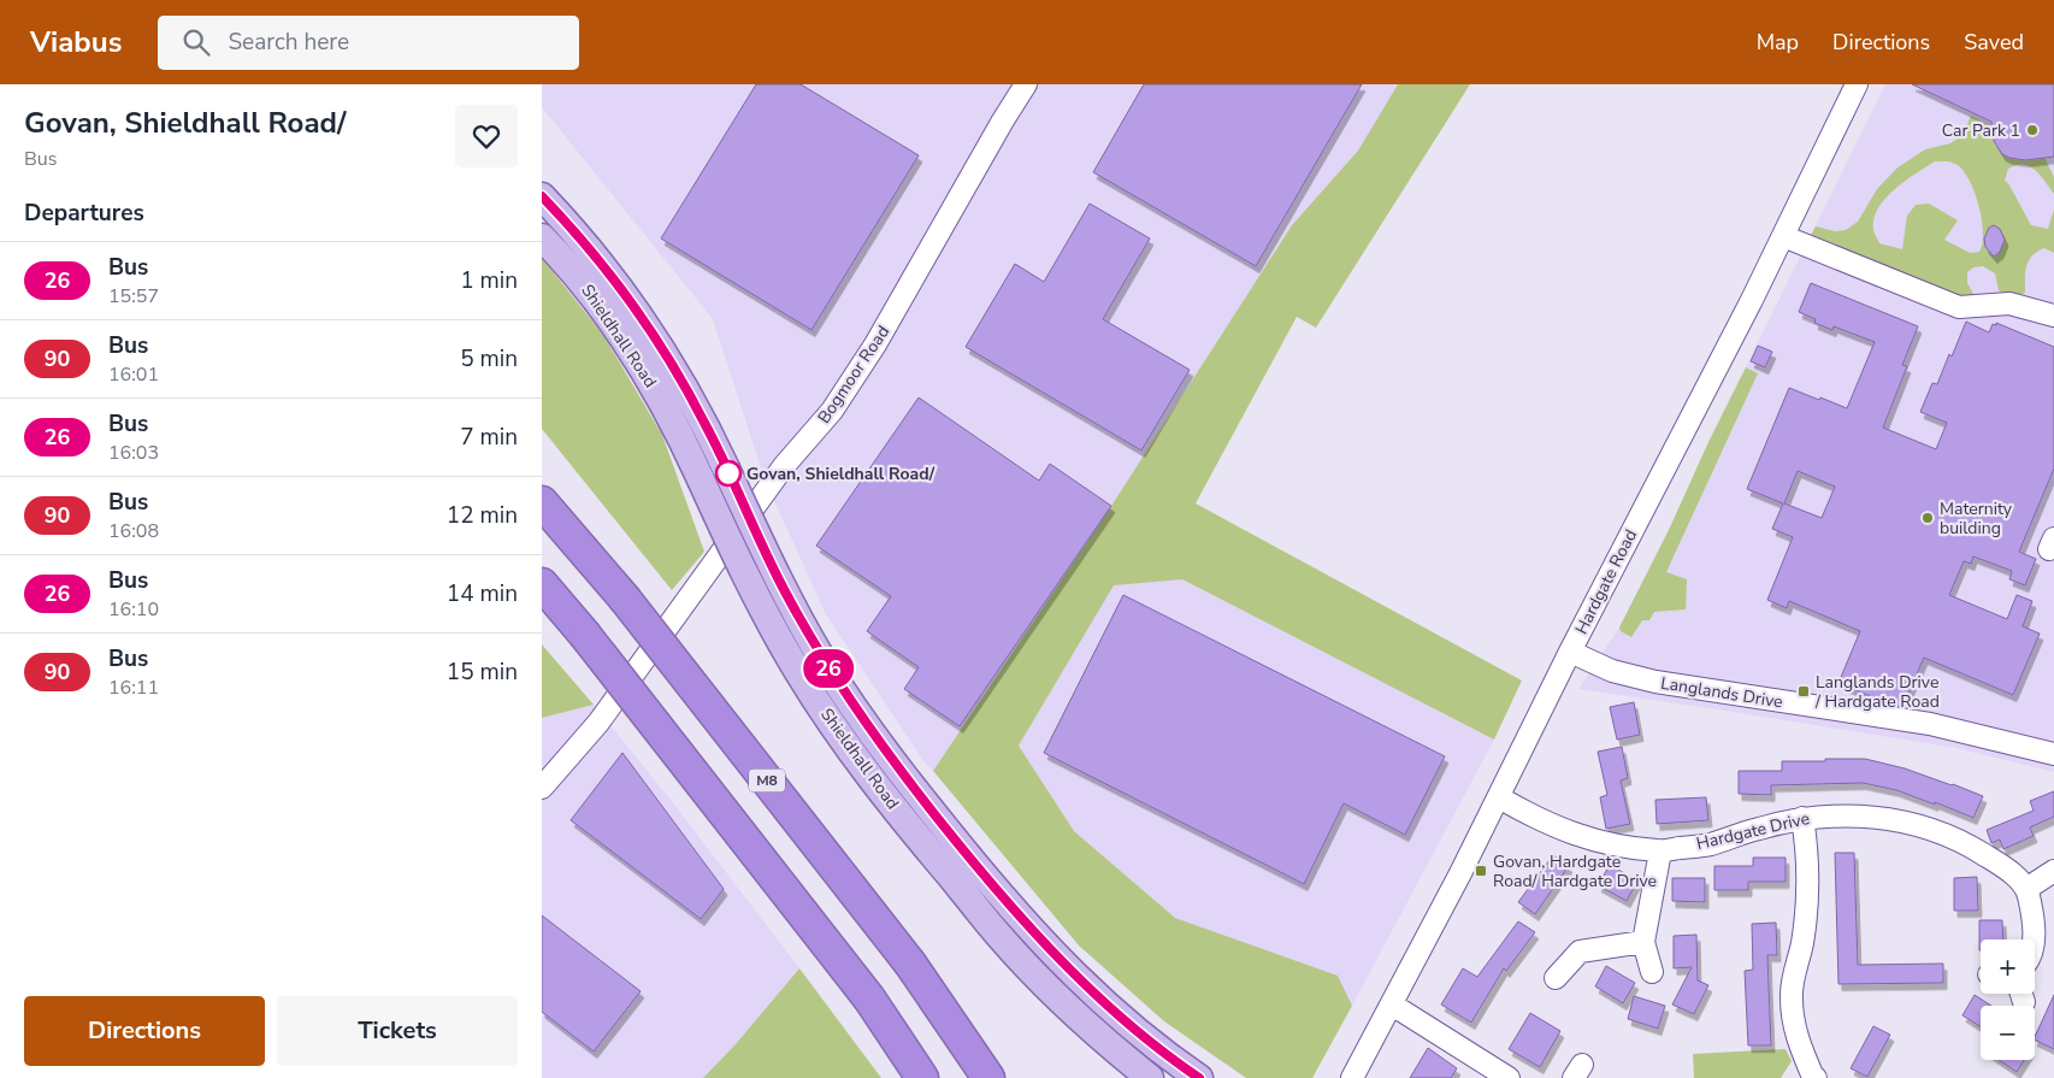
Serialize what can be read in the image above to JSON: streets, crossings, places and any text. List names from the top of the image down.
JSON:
{
  "streets": {
    "highway": ["M8"],
    "main road": ["Shieldhall Road"],
    "street": [
      "Bogmoor Road",
      "Hardgate Road",
      "Langlands Drive",
      "Hardgate Drive"
    ]
  },
  "crossings": [
    ["Hardgate Road", "Langlands Drive"],
    ["Hardgate Road", "Hardgate Drive"]
  ],
  "places": {
    "other": ["Car Park 1", "Govan, Shieldhall Road/", "Maternity building"],
    "transit": ["Langlands Drive / Hardgate Road", "Govan, Hardgate Road/ Hardgate Drive"]
  },
  "lines": ["bus line 26"],
  "page": {
    "header": "Viabus",
    "search": "Search here",
    "nav": ["Map", "Directions", "Saved"],
    "heading": [
      ["Govan, Shieldhall Road/", "Bus"],
      "Departures"
    ],
    "on_map": "26",
    "list": [
      {
        "mark": "26",
        "name": "Bus",
        "note": "15:57",
        "value": "1 min"
      },
      {
        "mark": "90",
        "name": "Bus",
        "note": "16:01",
        "value": "5 min"
      },
      {
        "mark": "26",
        "name": "Bus",
        "note": "16:03",
        "value": "7 min"
      },
      {
        "mark": "90",
        "name": "Bus",
        "note": "16:08",
        "value": "12 min"
      },
      {
        "mark": "26",
        "name": "Bus",
        "note": "16:10",
        "value": "14 min"
      },
      {
        "mark": "90",
        "name": "Bus",
        "note": "16:11",
        "value": "15 min"
      }
    ],
    "map_buttons": ["+", "−"],
    "buttons": ["Directions", "Tickets"]
  }
}
